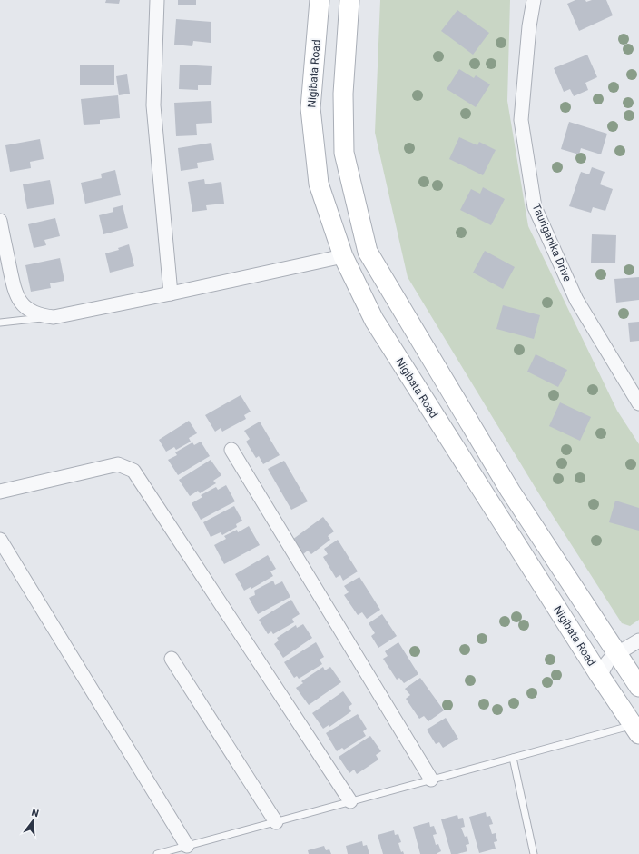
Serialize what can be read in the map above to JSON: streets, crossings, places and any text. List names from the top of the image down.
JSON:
{
  "streets": {
    "street": ["Nigibata Road", "Tauriganika Drive"]
  },
  "north": "top"
}
